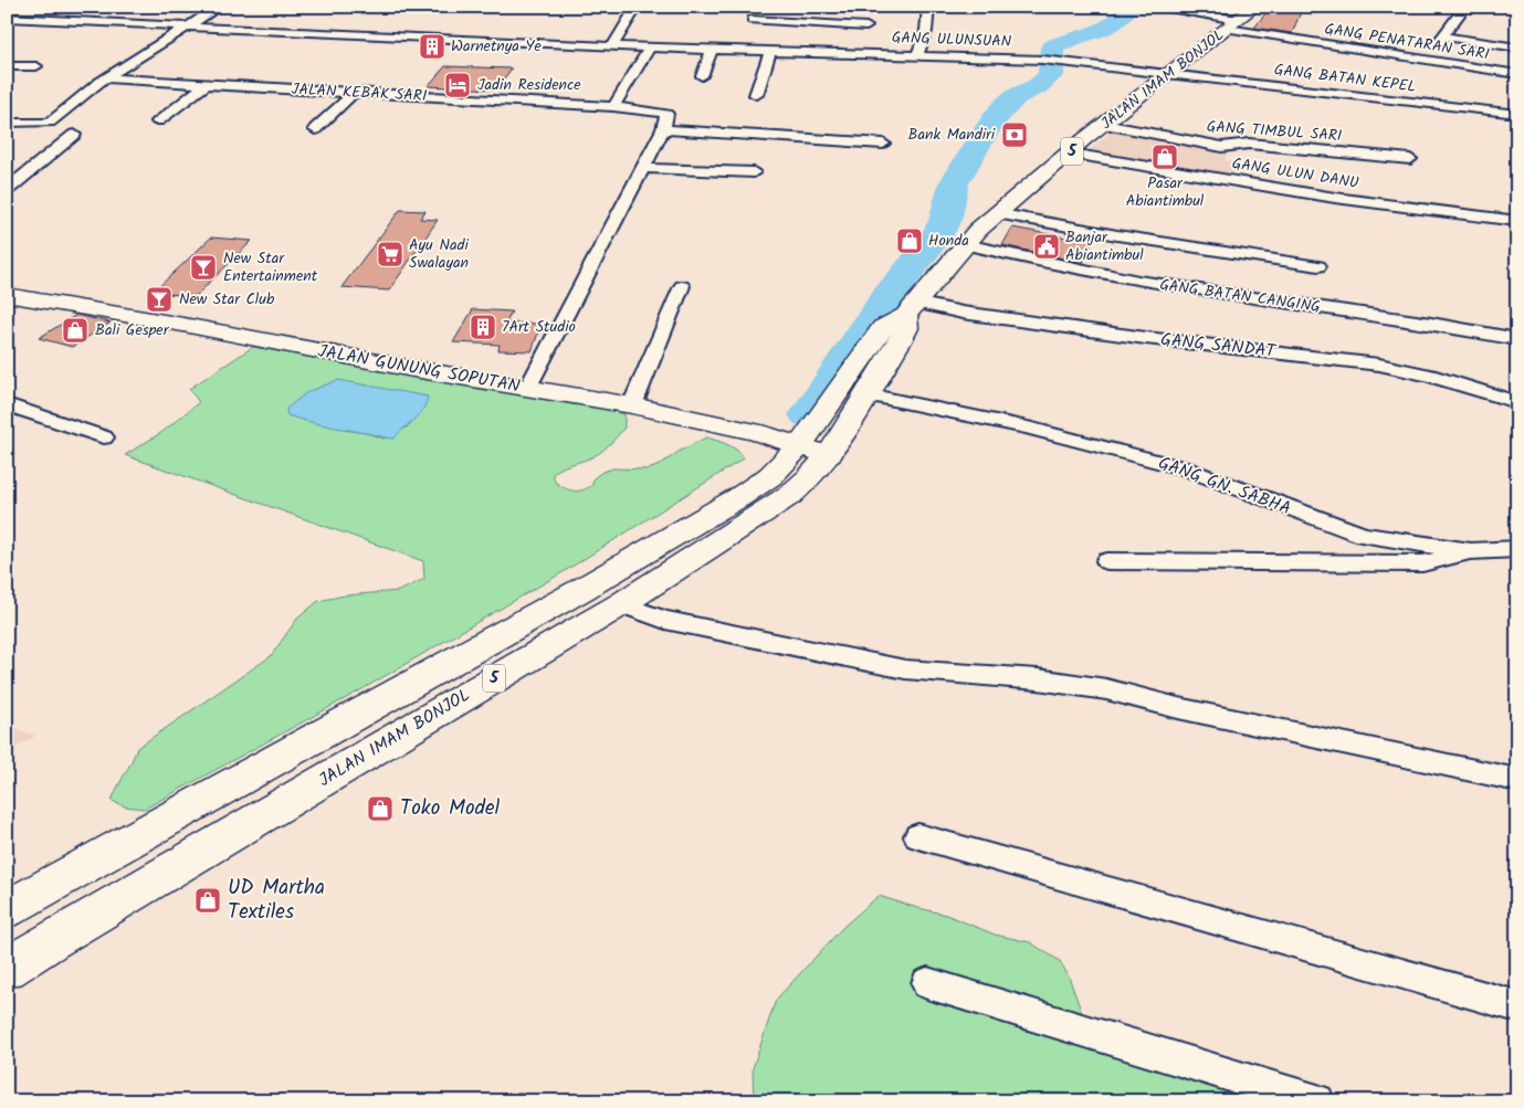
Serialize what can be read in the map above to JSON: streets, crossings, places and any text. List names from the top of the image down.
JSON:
{
  "streets": {
    "main road": ["JALAN IMAM BONJOL", "5", "JALAN GUNUNG SOPUTAN"],
    "street": [
      "GANG ULUNSUAN",
      "GANG PENATARAN SARI",
      "GANG BATAN KEPEL",
      "JALAN KEBAK SARI",
      "GANG TIMBUL SARI",
      "GANG ULUN DANU",
      "GANG BATAN CANGING",
      "GANG SANDAT",
      "GANG GN. SABHA"
    ]
  },
  "crossings": [
    ["GANG ULUNSUAN", "GANG BATAN KEPEL"],
    ["GANG ULUNSUAN", "JALAN IMAM BONJOL"],
    ["GANG PENATARAN SARI", "JALAN IMAM BONJOL"],
    ["GANG BATAN KEPEL", "JALAN IMAM BONJOL"],
    ["JALAN IMAM BONJOL", "GANG TIMBUL SARI"],
    ["JALAN IMAM BONJOL", "GANG ULUN DANU"],
    ["JALAN IMAM BONJOL", "GANG BATAN CANGING"],
    ["JALAN IMAM BONJOL", "GANG SANDAT"],
    ["JALAN IMAM BONJOL", "JALAN GUNUNG SOPUTAN"],
    ["JALAN IMAM BONJOL", "GANG GN. SABHA"]
  ],
  "places": {
    "building": ["Warnetnya Ye", "7Art Studio"],
    "hotel": ["Jadin Residence"],
    "bank": ["Bank Mandiri"],
    "shop": [
      "Pasar Abiantimbul",
      "Honda",
      "Bali Gesper",
      "Toko Model",
      "UD Martha Textiles"
    ],
    "public building": ["Banjar Abiantimbul"],
    "supermarket": ["Ayu Nadi Swalayan"],
    "bar": ["New Star Entertainment", "New Star Club"]
  }
}
